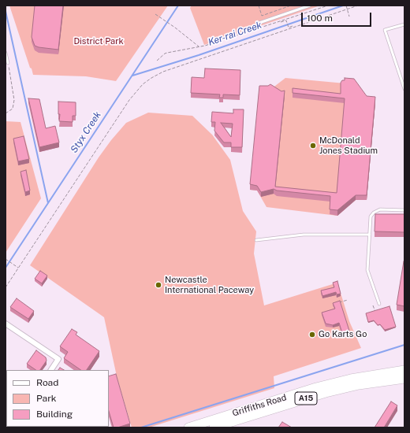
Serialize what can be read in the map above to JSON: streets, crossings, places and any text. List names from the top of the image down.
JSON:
{
  "streets": {
    "highway": ["A15", "Griffiths Road"]
  },
  "water": ["Ker-rai Creek", "Styx Creek"],
  "parks": ["District Park"],
  "places": ["McDonald Jones Stadium", "Newcastle International Paceway", "Go Karts Go"],
  "legend": ["Road", "Park", "Building"],
  "scale_bar": "100 m"
}
